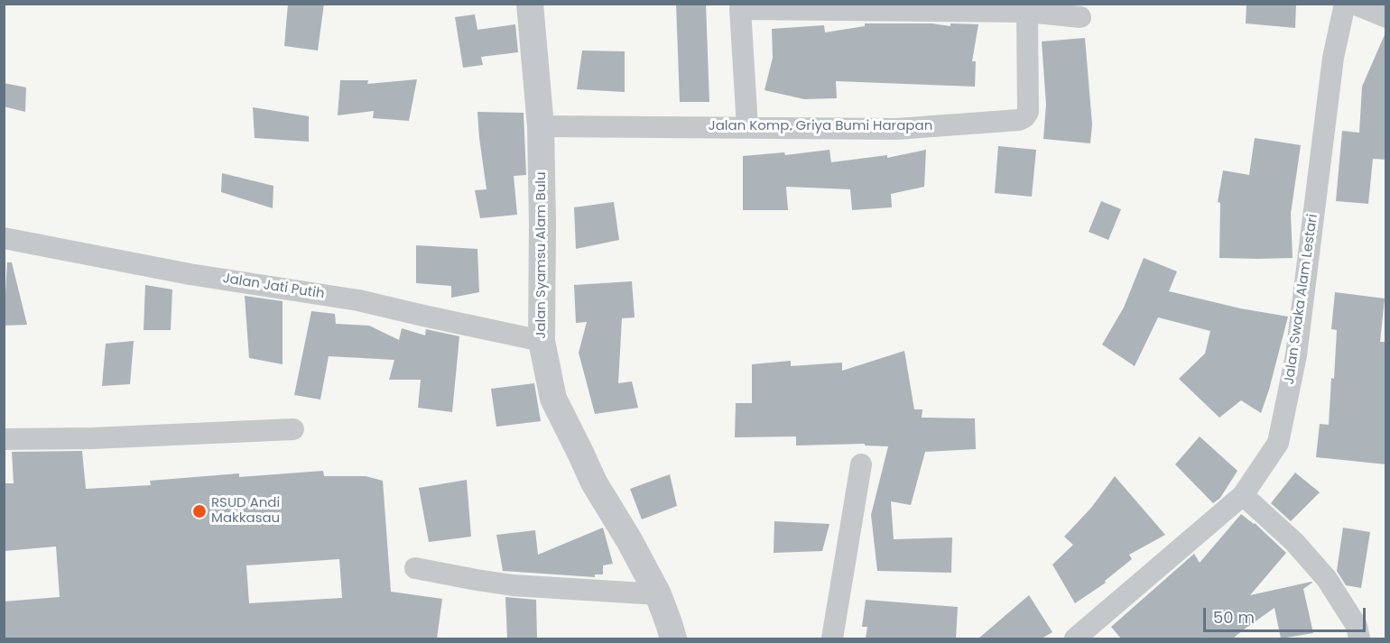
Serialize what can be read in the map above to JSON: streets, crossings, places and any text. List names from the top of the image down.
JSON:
{
  "streets": {
    "street": [
      "Jalan Komp. Griya Bumi Harapan",
      "Jalan Syamsu Alam Bulu",
      "Jalan Jati Putih",
      "Jalan Swaka Alam Lestari"
    ]
  },
  "crossings": [
    ["Jalan Komp. Griya Bumi Harapan", "Jalan Syamsu Alam Bulu"],
    ["Jalan Syamsu Alam Bulu", "Jalan Jati Putih"]
  ],
  "places": ["RSUD Andi Makkasau"],
  "scale_bar": "50 m"
}
